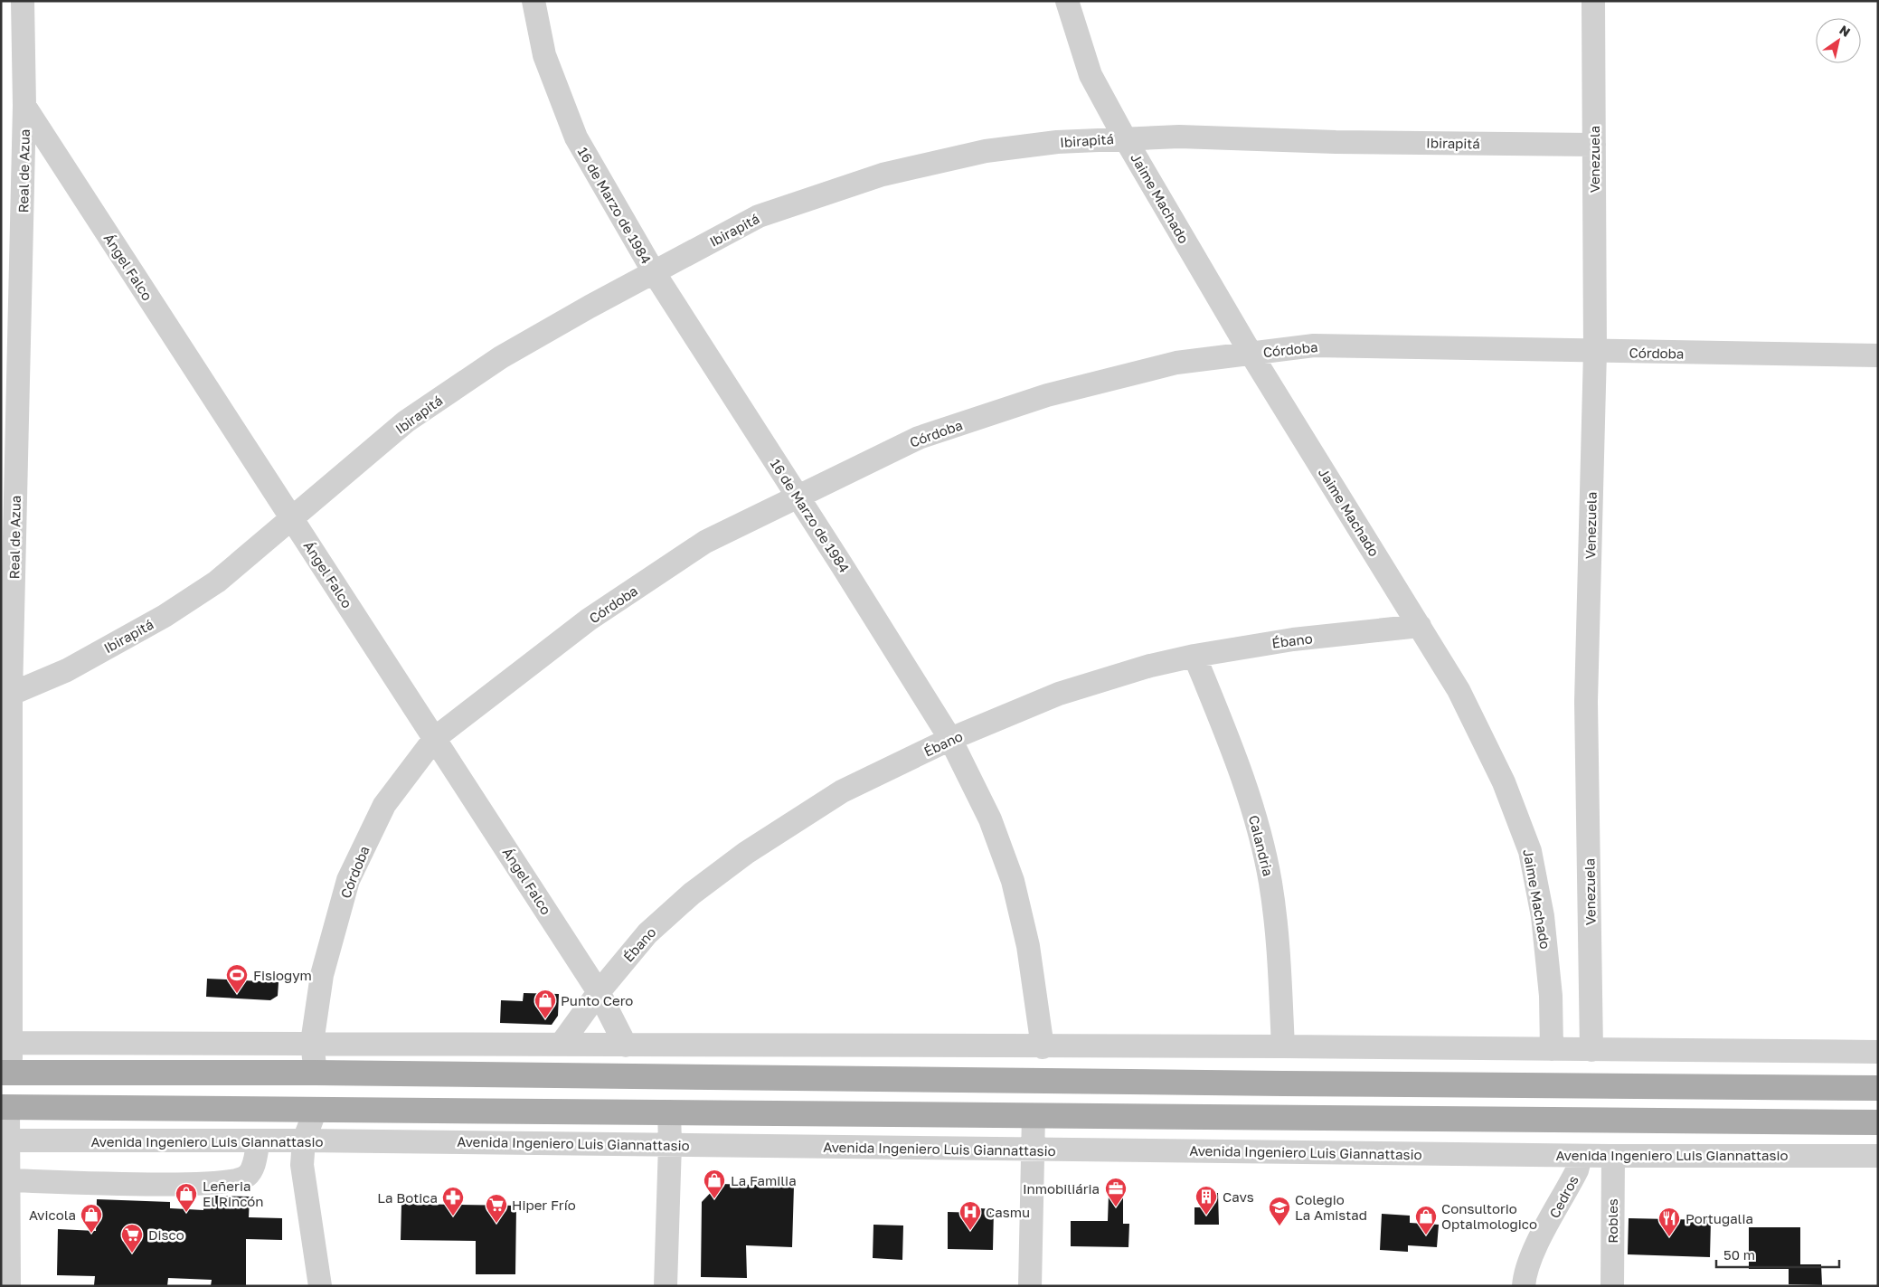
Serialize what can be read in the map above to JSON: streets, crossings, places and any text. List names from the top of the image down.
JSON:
{
  "streets": {
    "street": [
      "Ibirapitá",
      "Venezuela",
      "Real de Azua",
      "Jaime Machado",
      "16 de Marzo de 1984",
      "Ángel Falco",
      "Córdoba",
      "Ébano",
      "Calandria",
      "Avenida Ingeniero Luis Giannattasio",
      "Cedros",
      "Robles"
    ]
  },
  "crossings": [
    ["Ibirapitá", "Venezuela"],
    ["Ibirapitá", "Real de Azua"],
    ["Ibirapitá", "Jaime Machado"],
    ["Ibirapitá", "16 de Marzo de 1984"],
    ["Ibirapitá", "Ángel Falco"],
    ["Venezuela", "Córdoba"],
    ["Real de Azua", "Ángel Falco"],
    ["Jaime Machado", "Córdoba"],
    ["Jaime Machado", "Ébano"],
    ["16 de Marzo de 1984", "Córdoba"],
    ["16 de Marzo de 1984", "Ébano"],
    ["Ángel Falco", "Córdoba"],
    ["Ángel Falco", "Ébano"],
    ["Ébano", "Calandria"],
    ["Avenida Ingeniero Luis Giannattasio", "Cedros"],
    ["Avenida Ingeniero Luis Giannattasio", "Robles"]
  ],
  "places": {
    "sports": ["Fisiogym"],
    "shop": [
      "Punto Cero",
      "La Familia",
      "Leñeria El Rincón",
      "Avicola",
      "Consultorio Optalmologico"
    ],
    "office": ["Inmobiliária"],
    "building": ["Cavs"],
    "pharmacy": ["La Botica"],
    "supermarket": ["Hiper Frío", "Disco"],
    "school or university": ["Colegio La Amistad"],
    "hospital": ["Casmu"],
    "restaurant": ["Portugalia"]
  },
  "scale_bar": "50 m",
  "north": "top right"
}
